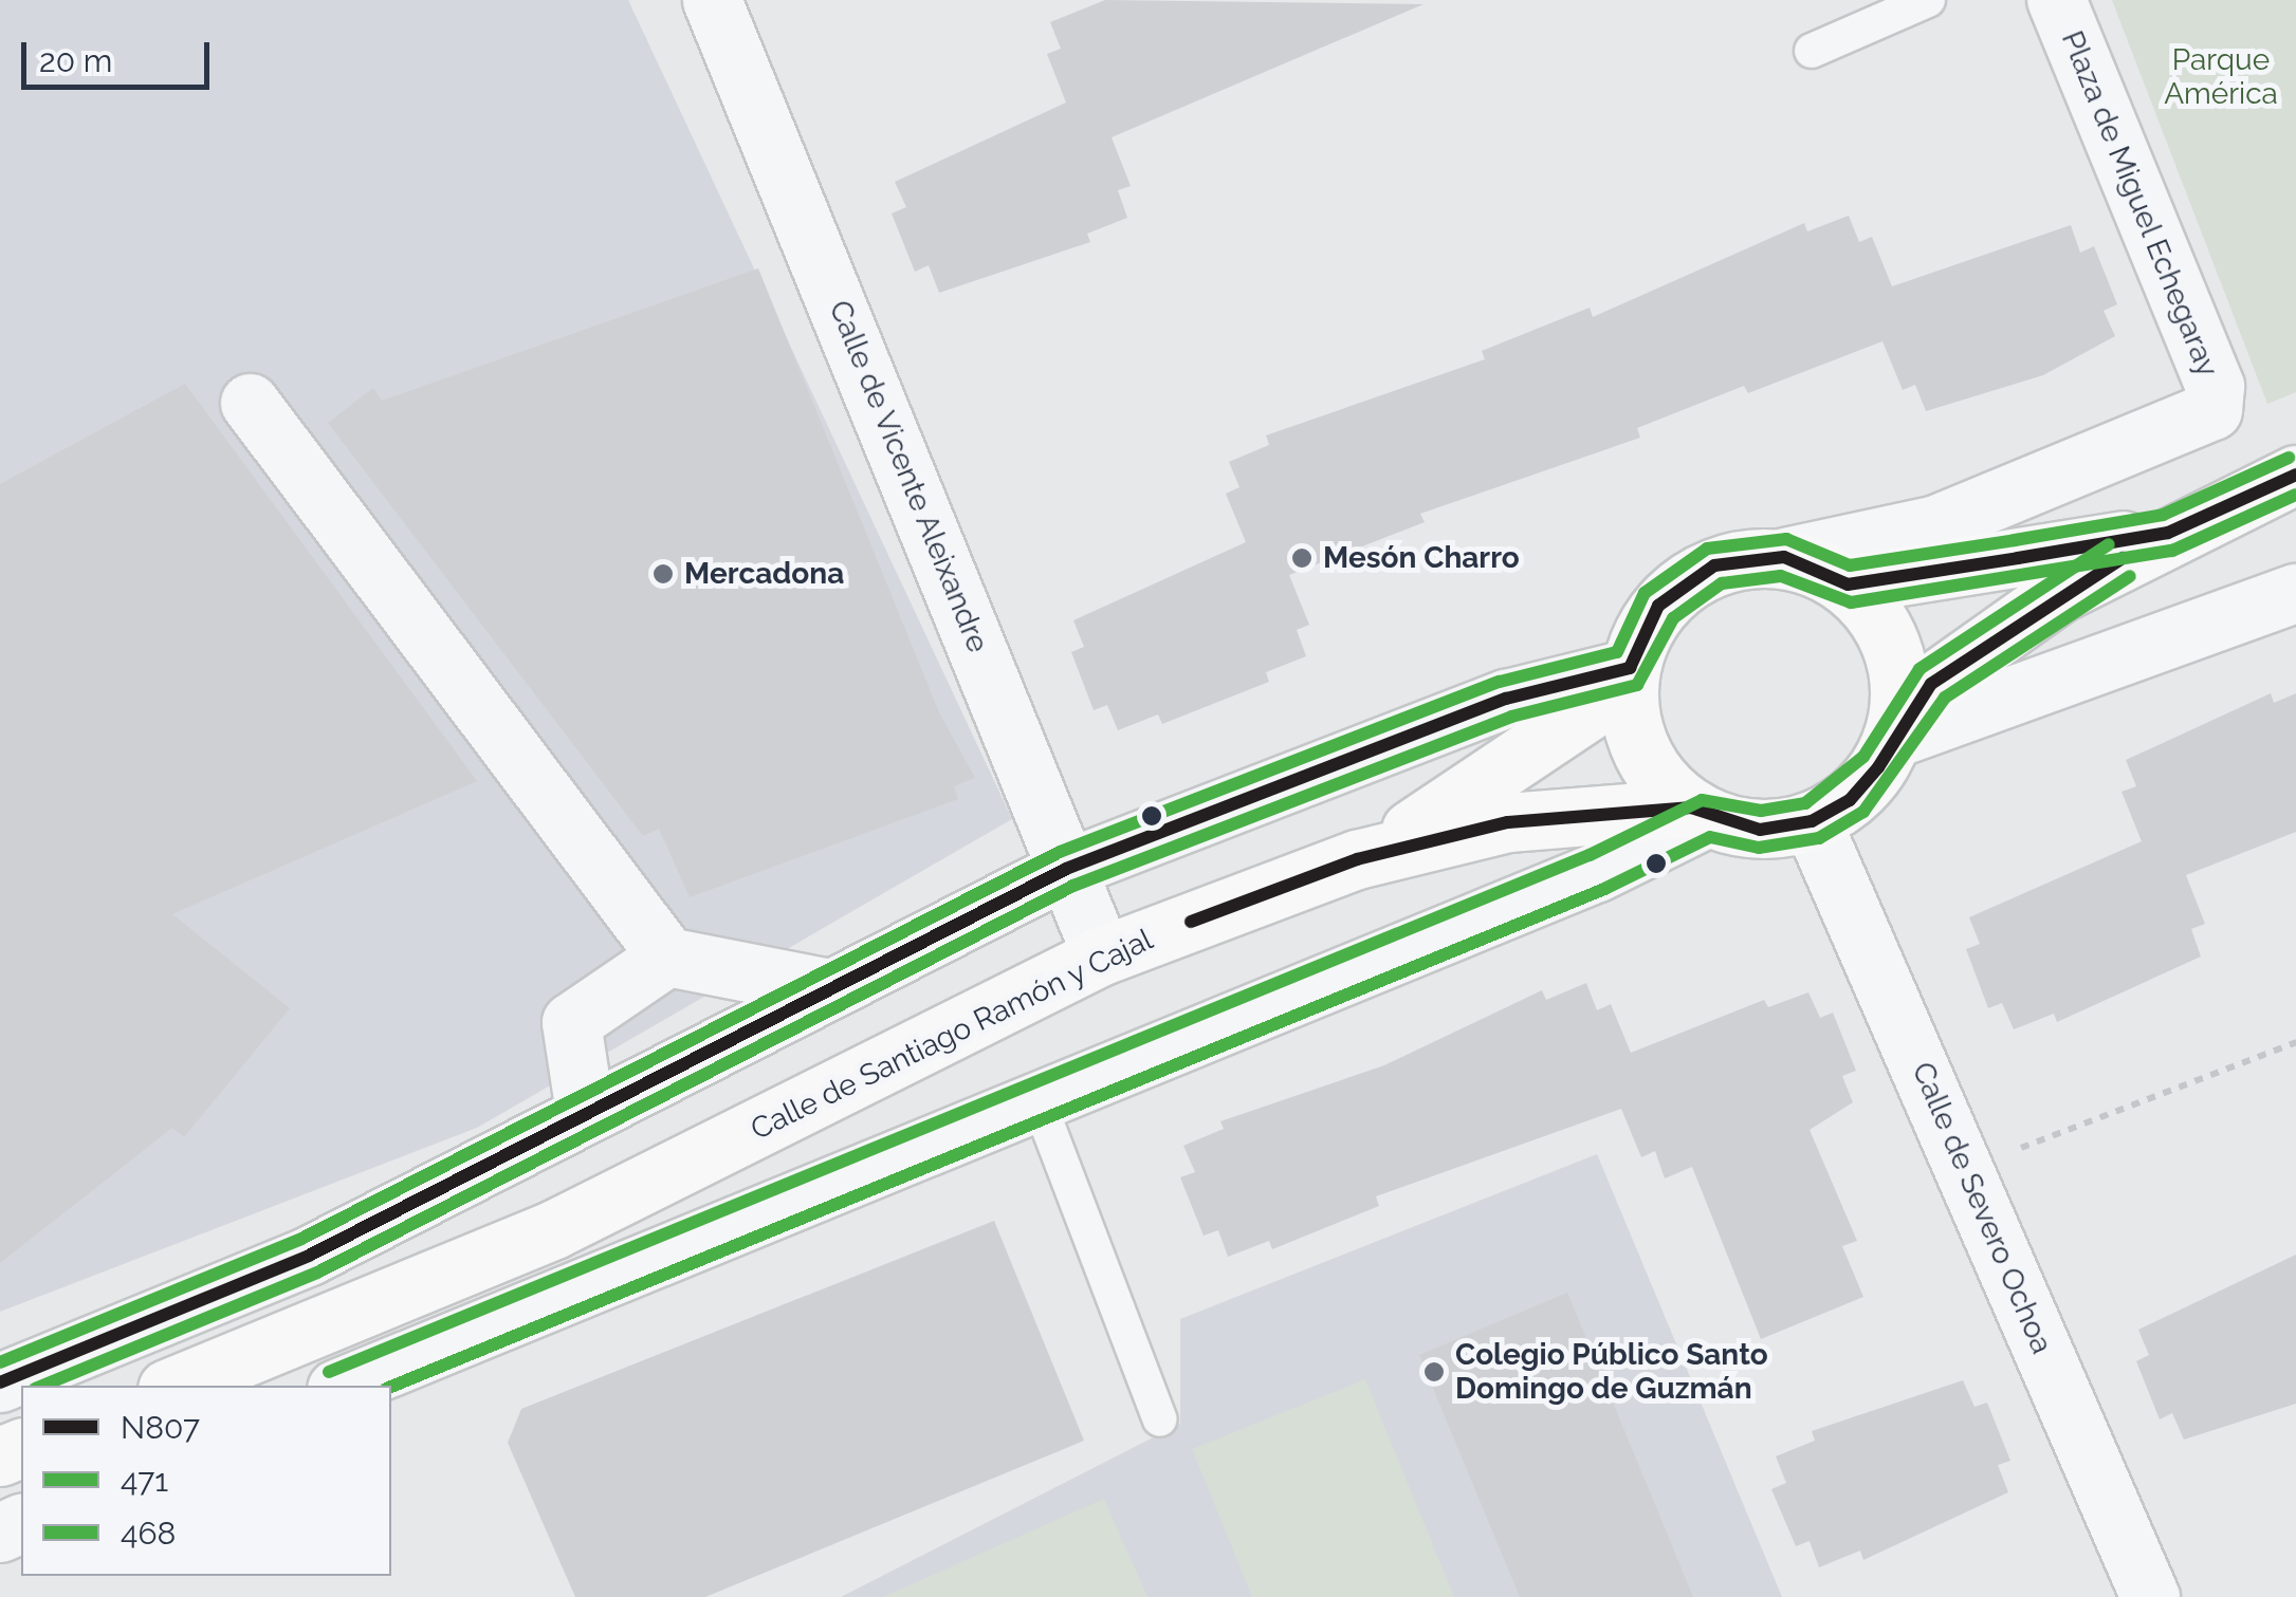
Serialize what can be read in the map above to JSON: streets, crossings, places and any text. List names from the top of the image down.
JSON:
{
  "streets": {
    "main road": ["Calle de Santiago Ramón y Cajal"],
    "street": ["Plaza de Miguel Echegaray", "Calle de Vicente Aleixandre", "Calle de Severo Ochoa"]
  },
  "crossings": [
    ["Plaza de Miguel Echegaray", "Calle de Santiago Ramón y Cajal"],
    ["Plaza de Miguel Echegaray", "Calle de Severo Ochoa"],
    ["Calle de Vicente Aleixandre", "Calle de Santiago Ramón y Cajal"],
    ["Calle de Santiago Ramón y Cajal", "Calle de Severo Ochoa"]
  ],
  "parks": ["Parque América"],
  "places": ["Mesón Charro", "Mercadona", "Colegio Público Santo Domingo de Guzmán"],
  "lines": ["transit line 468", "transit line N807", "transit line 471"],
  "legend": ["N807", "471", "468"],
  "scale_bar": "20 m"
}
